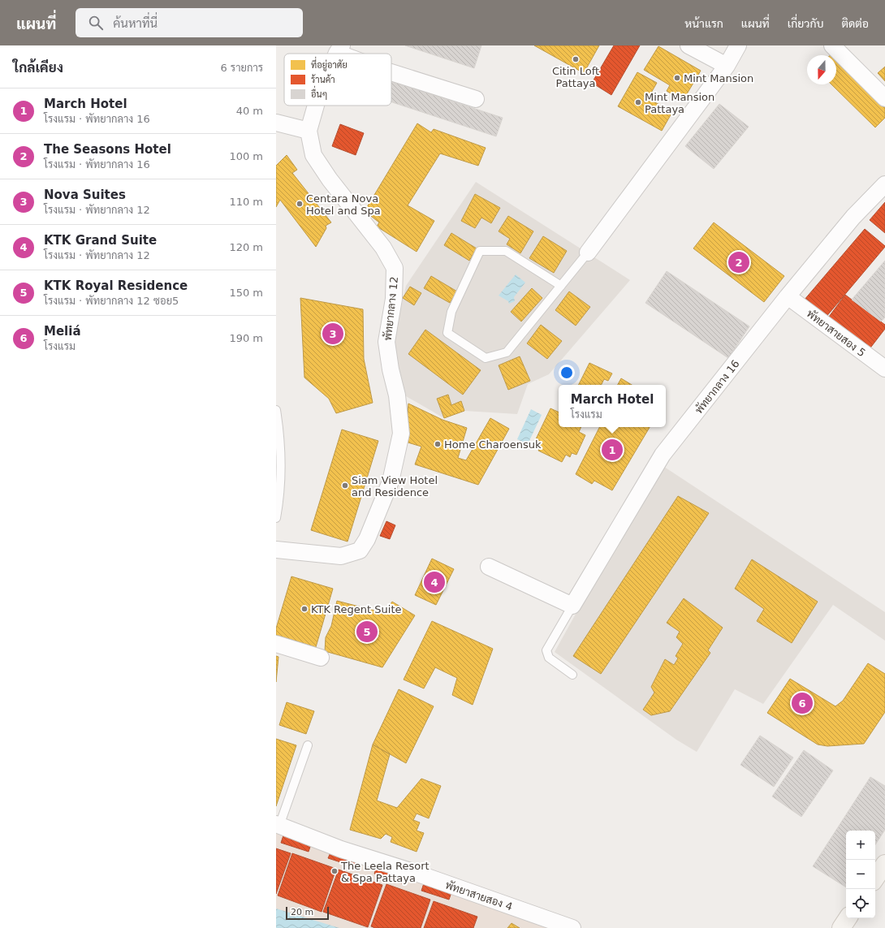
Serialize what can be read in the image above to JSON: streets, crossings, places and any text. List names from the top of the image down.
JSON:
{
  "streets": {
    "street": [
      "พัทยากลาง 12",
      "พัทยาสายสอง 5",
      "พัทยากลาง 16",
      "พัทยาสายสอง 4"
    ]
  },
  "crossings": [
    ["พัทยาสายสอง 5", "พัทยากลาง 16"]
  ],
  "places": [
    "Citin Loft Pattaya",
    "Mint Mansion",
    "Mint Mansion Pattaya",
    "Centara Nova Hotel and Spa",
    "Home Charoensuk",
    "Siam View Hotel and Residence",
    "KTK Regent Suite",
    "The Leela Resort & Spa Pattaya"
  ],
  "legend": ["ที่อยู่อาศัย", "ร้านค้า", "อื่นๆ"],
  "scale_bar": "20 m",
  "north": "bottom",
  "page": {
    "header": "แผนที่",
    "search": "ค้นหาที่นี่",
    "nav": [
      "หน้าแรก",
      "แผนที่",
      "เกี่ยวกับ",
      "ติดต่อ"
    ],
    "heading": ["ใกล้เคียง", "6 รายการ"],
    "list": [
      {
        "mark": "1",
        "name": "March Hotel",
        "note": "โรงแรม · พัทยากลาง 16",
        "value": "40 m"
      },
      {
        "mark": "2",
        "name": "The Seasons Hotel",
        "note": "โรงแรม · พัทยากลาง 16",
        "value": "100 m"
      },
      {
        "mark": "3",
        "name": "Nova Suites",
        "note": "โรงแรม · พัทยากลาง 12",
        "value": "110 m"
      },
      {
        "mark": "4",
        "name": "KTK Grand Suite",
        "note": "โรงแรม · พัทยากลาง 12",
        "value": "120 m"
      },
      {
        "mark": "5",
        "name": "KTK Royal Residence",
        "note": "โรงแรม · พัทยากลาง 12 ซอย5",
        "value": "150 m"
      },
      {
        "mark": "6",
        "name": "Meliá",
        "note": "โรงแรม",
        "value": "190 m"
      }
    ],
    "pins": [
      "2",
      "3",
      "1",
      "4",
      "5",
      "6"
    ],
    "popup": ["March Hotel", "โรงแรม"],
    "map_buttons": ["+", "−"],
    "scale": "20 m"
  }
}
